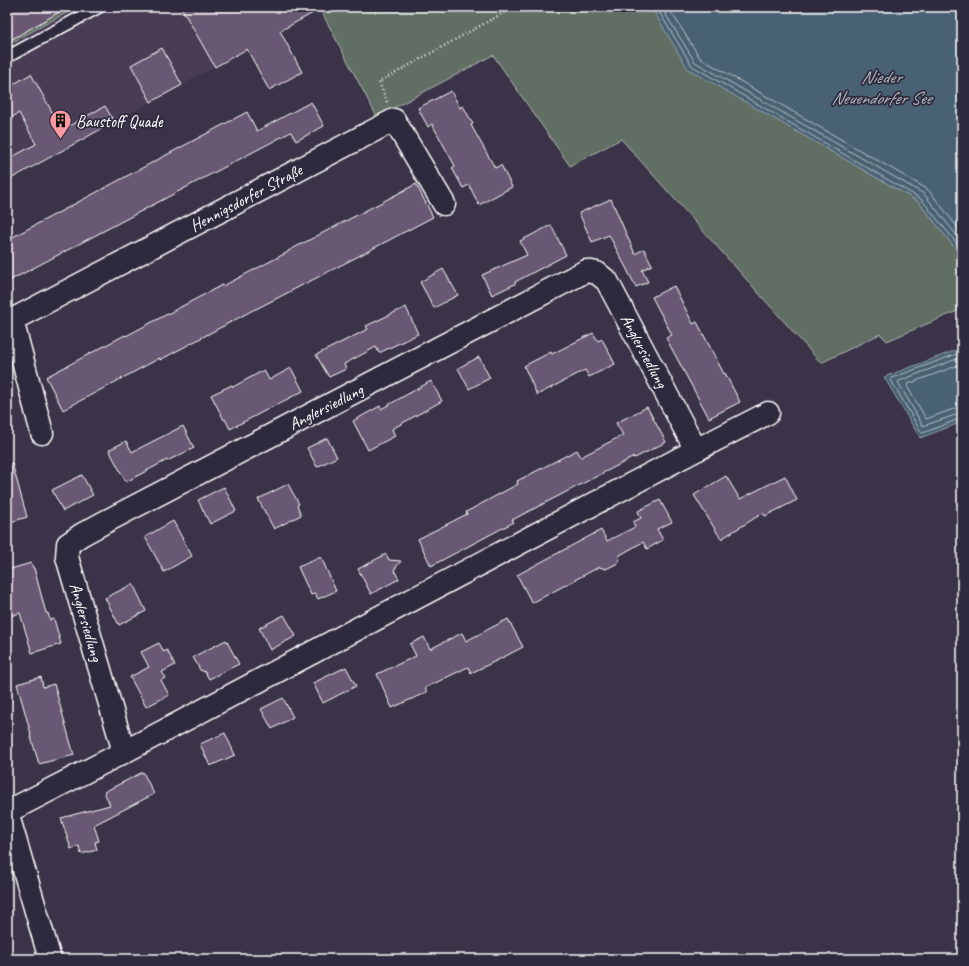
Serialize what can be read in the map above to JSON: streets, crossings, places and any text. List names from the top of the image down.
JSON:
{
  "streets": {
    "street": ["Hennigsdorfer Straße", "Anglersiedlung"]
  },
  "water": ["Nieder Neuendorfer See"],
  "places": {
    "building": ["Baustoff Quade"]
  }
}
